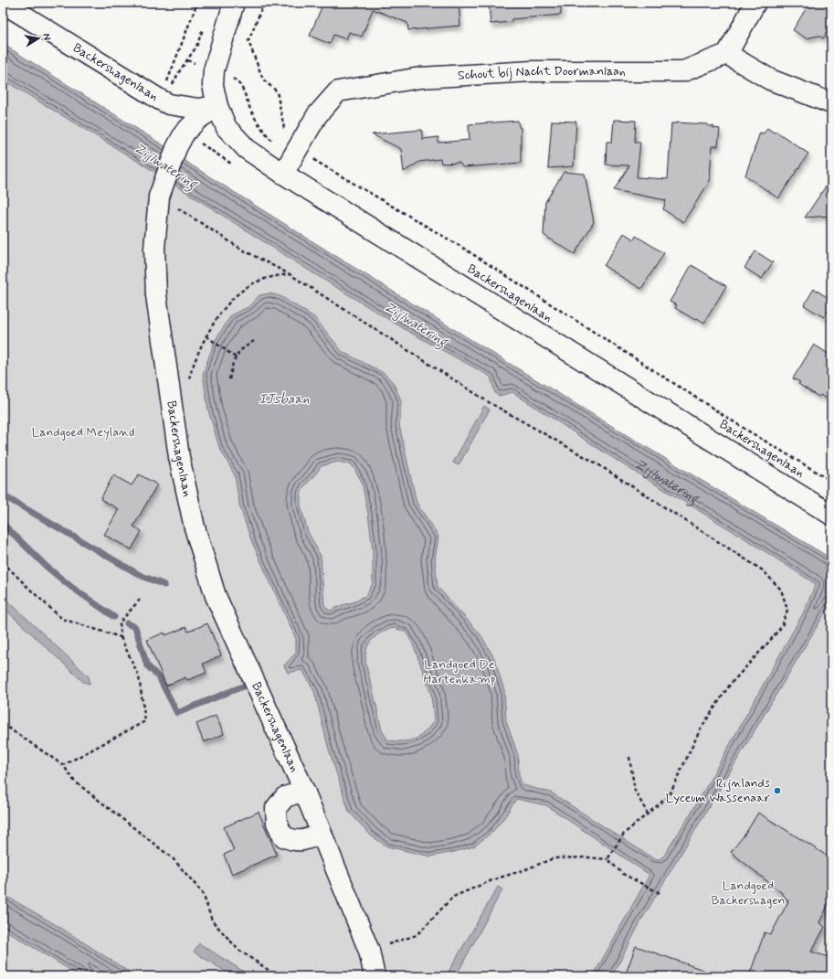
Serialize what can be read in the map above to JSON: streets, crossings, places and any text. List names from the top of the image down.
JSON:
{
  "streets": {
    "street": ["Backershagenlaan", "Schout bij Nacht Doormanlaan"]
  },
  "crossings": [
    ["Backershagenlaan", "Schout bij Nacht Doormanlaan"]
  ],
  "water": ["Zijlwatering", "IJsbaan"],
  "parks": ["Landgoed Meyland", "Landgoed De Hartenkamp", "Landgoed Backershagen"],
  "places": ["Rijnlands Lyceum Wassenaar"],
  "north": "right"
}
